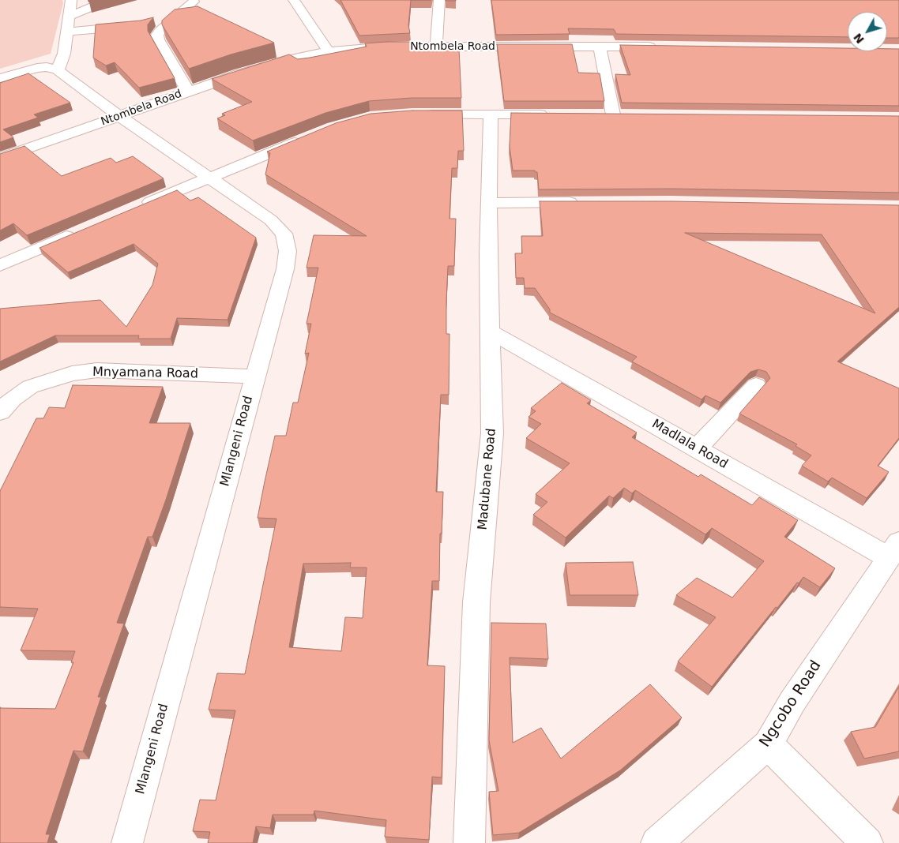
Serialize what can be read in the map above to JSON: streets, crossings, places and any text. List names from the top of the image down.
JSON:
{
  "streets": {
    "street": [
      "Ntombela Road",
      "Mnyamana Road",
      "Mlangeni Road",
      "Madlala Road",
      "Madubane Road",
      "Ngcobo Road"
    ]
  },
  "crossings": [
    ["Ntombela Road", "Mlangeni Road"],
    ["Mnyamana Road", "Mlangeni Road"],
    ["Madlala Road", "Madubane Road"],
    ["Madlala Road", "Ngcobo Road"]
  ],
  "north": "bottom left"
}
